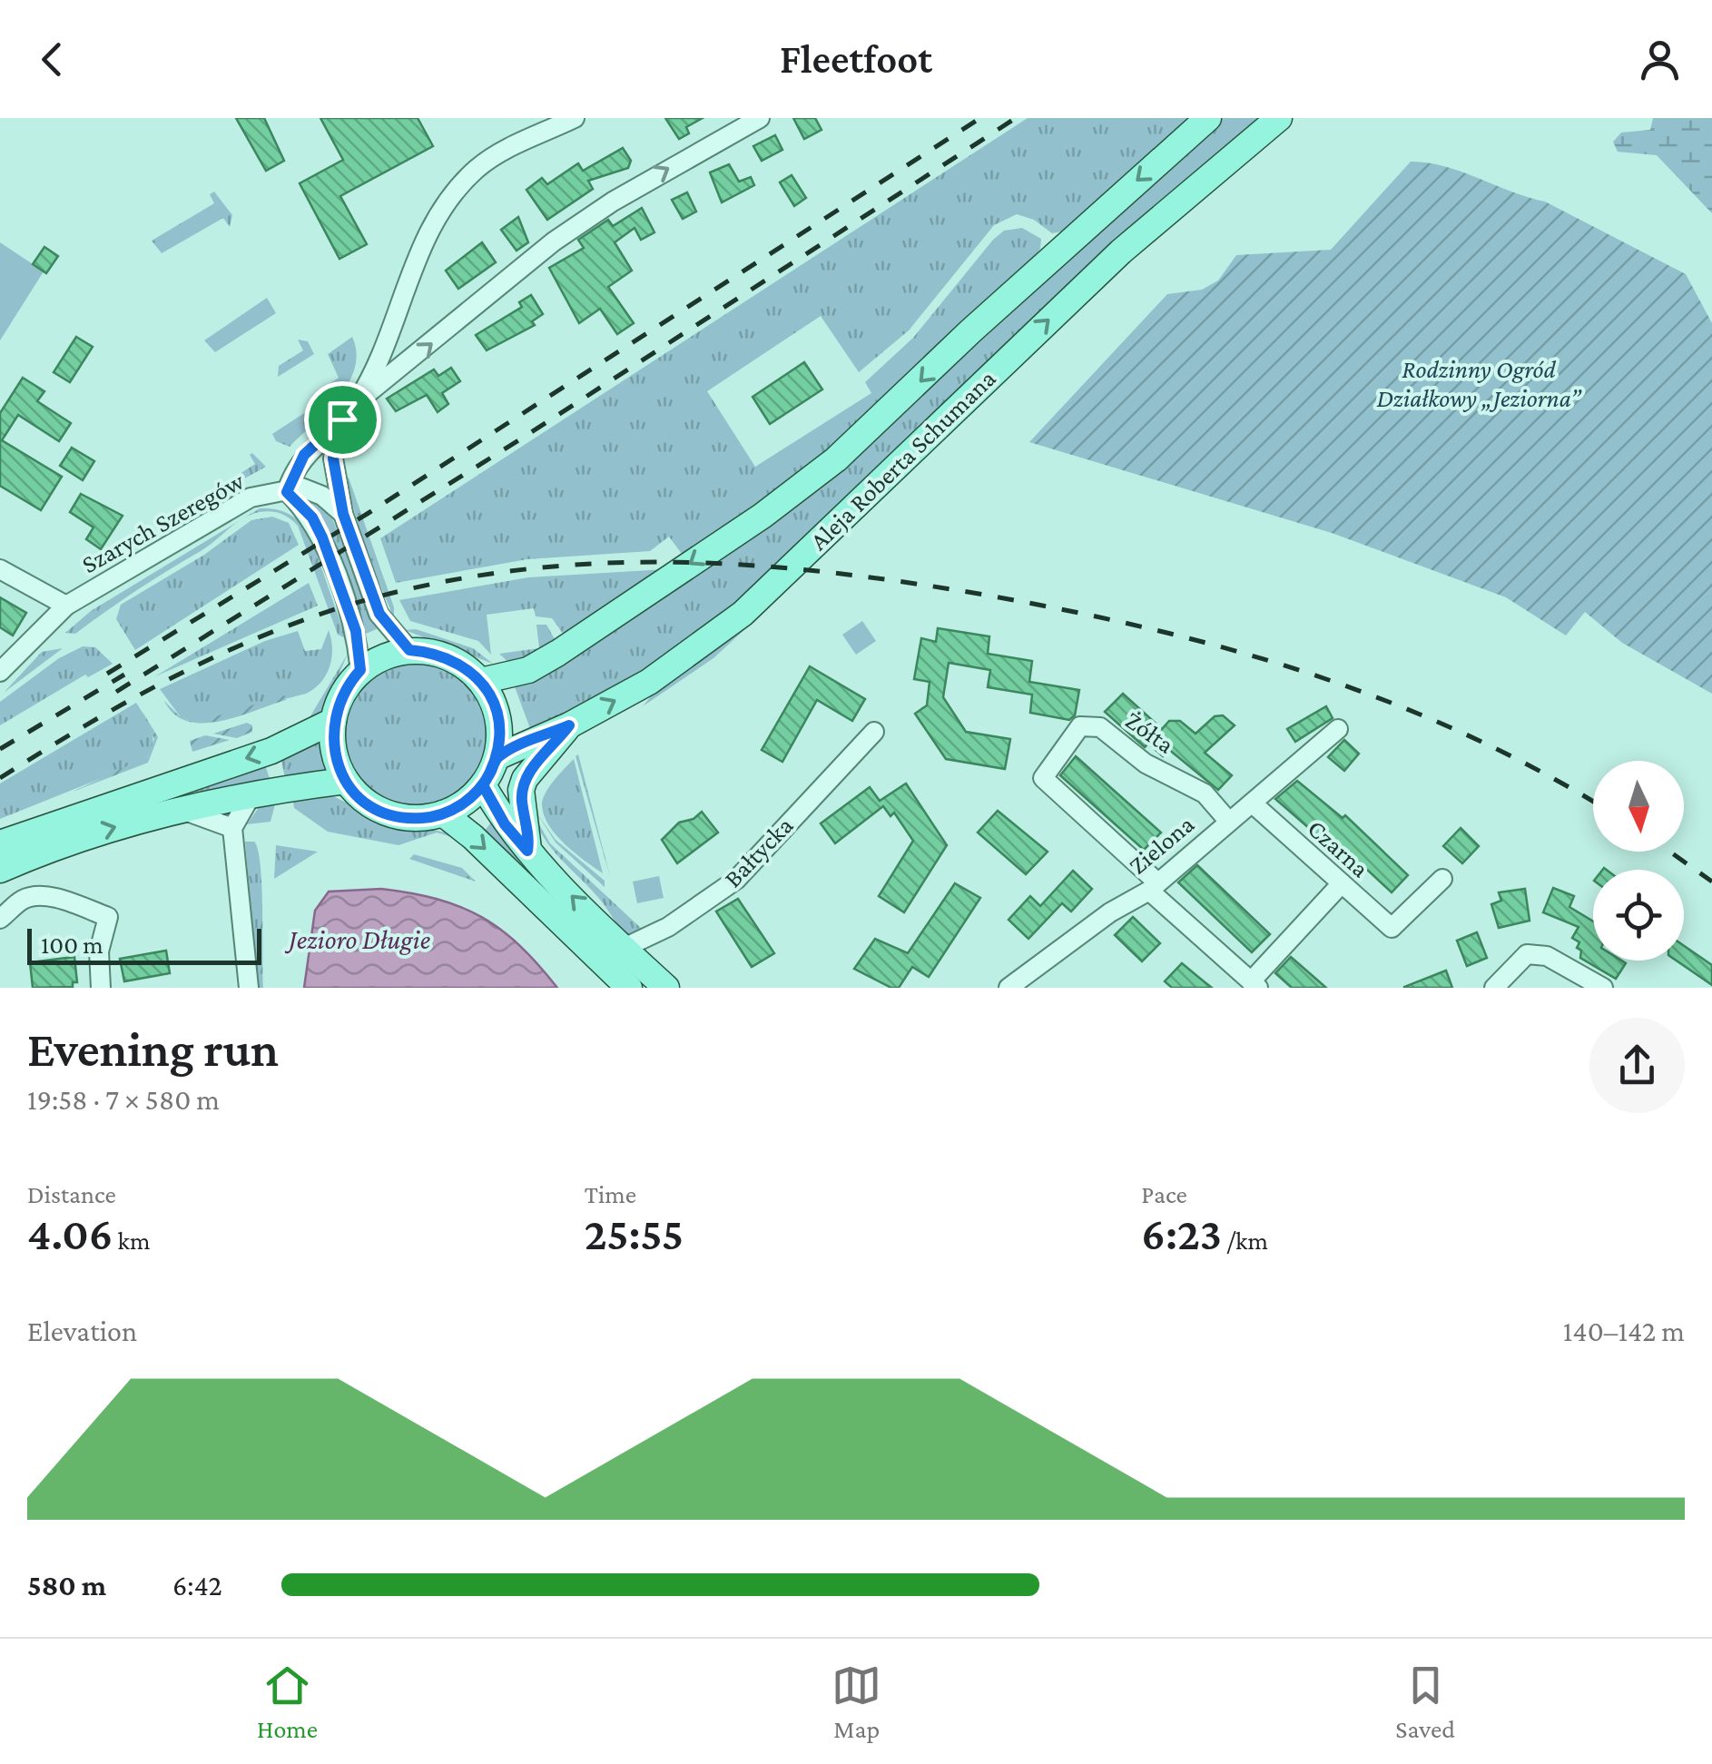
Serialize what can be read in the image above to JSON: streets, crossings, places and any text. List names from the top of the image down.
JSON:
{
  "streets": {
    "main road": ["Aleja Roberta Schumana"],
    "street": [
      "Szarych Szeregów",
      "Żółta",
      "Zielona",
      "Czarna",
      "Bałtycka"
    ]
  },
  "crossings": [
    ["Żółta", "Zielona"],
    ["Zielona", "Czarna"]
  ],
  "water": ["Jezioro Długie"],
  "parks": ["Rodzinny Ogród Działkowy „Jeziorna”"],
  "scale_bar": "100 m",
  "north": "bottom",
  "page": {
    "header": "Fleetfoot",
    "scale": "100 m",
    "heading": ["Evening run", "19:58 · 7 × 580 m"],
    "stats": [
      ["Distance", "4.06 km"],
      ["Time", "25:55"],
      ["Pace", "6:23 /km"]
    ],
    "chart": ["Elevation", "140–142 m"],
    "list": [
      {
        "name": "580 m",
        "note": "6:42"
      }
    ],
    "tabs": ["Home", "Map", "Saved"]
  }
}
